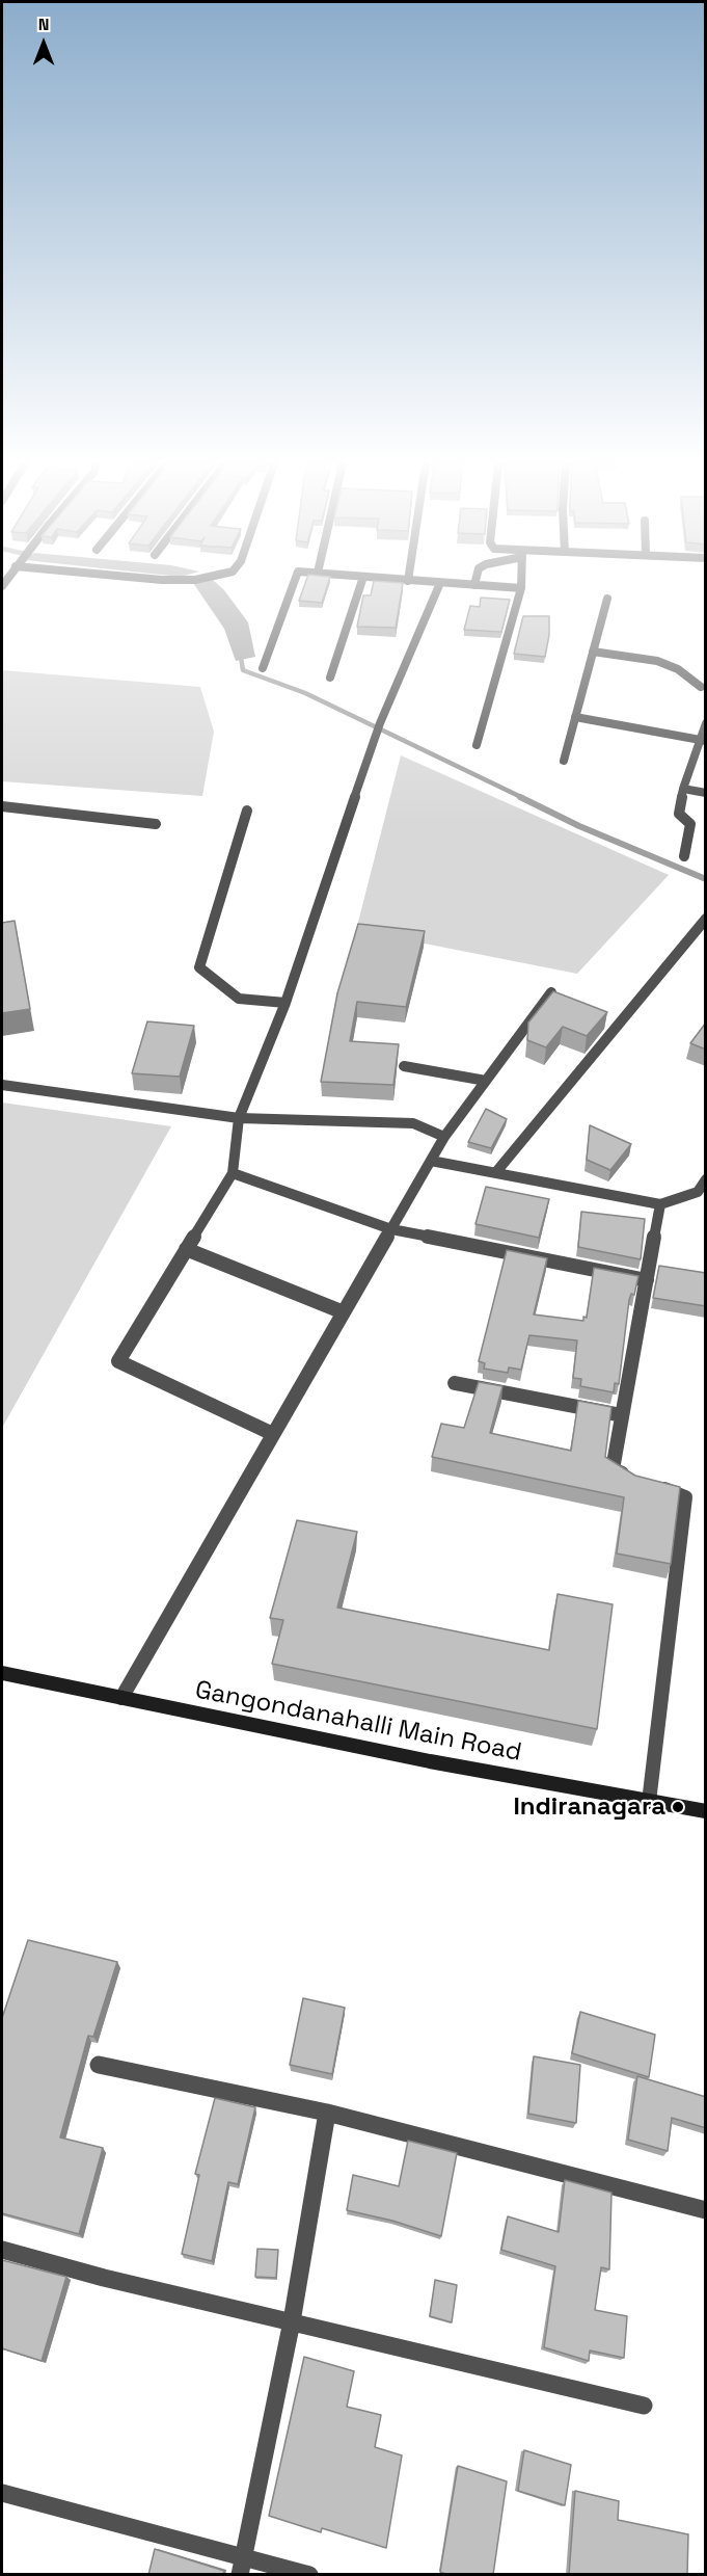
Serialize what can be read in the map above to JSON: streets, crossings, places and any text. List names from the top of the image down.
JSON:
{
  "streets": {
    "street": ["Gangondanahalli Main Road"]
  },
  "places": ["Indiranagara"],
  "north": "top"
}
